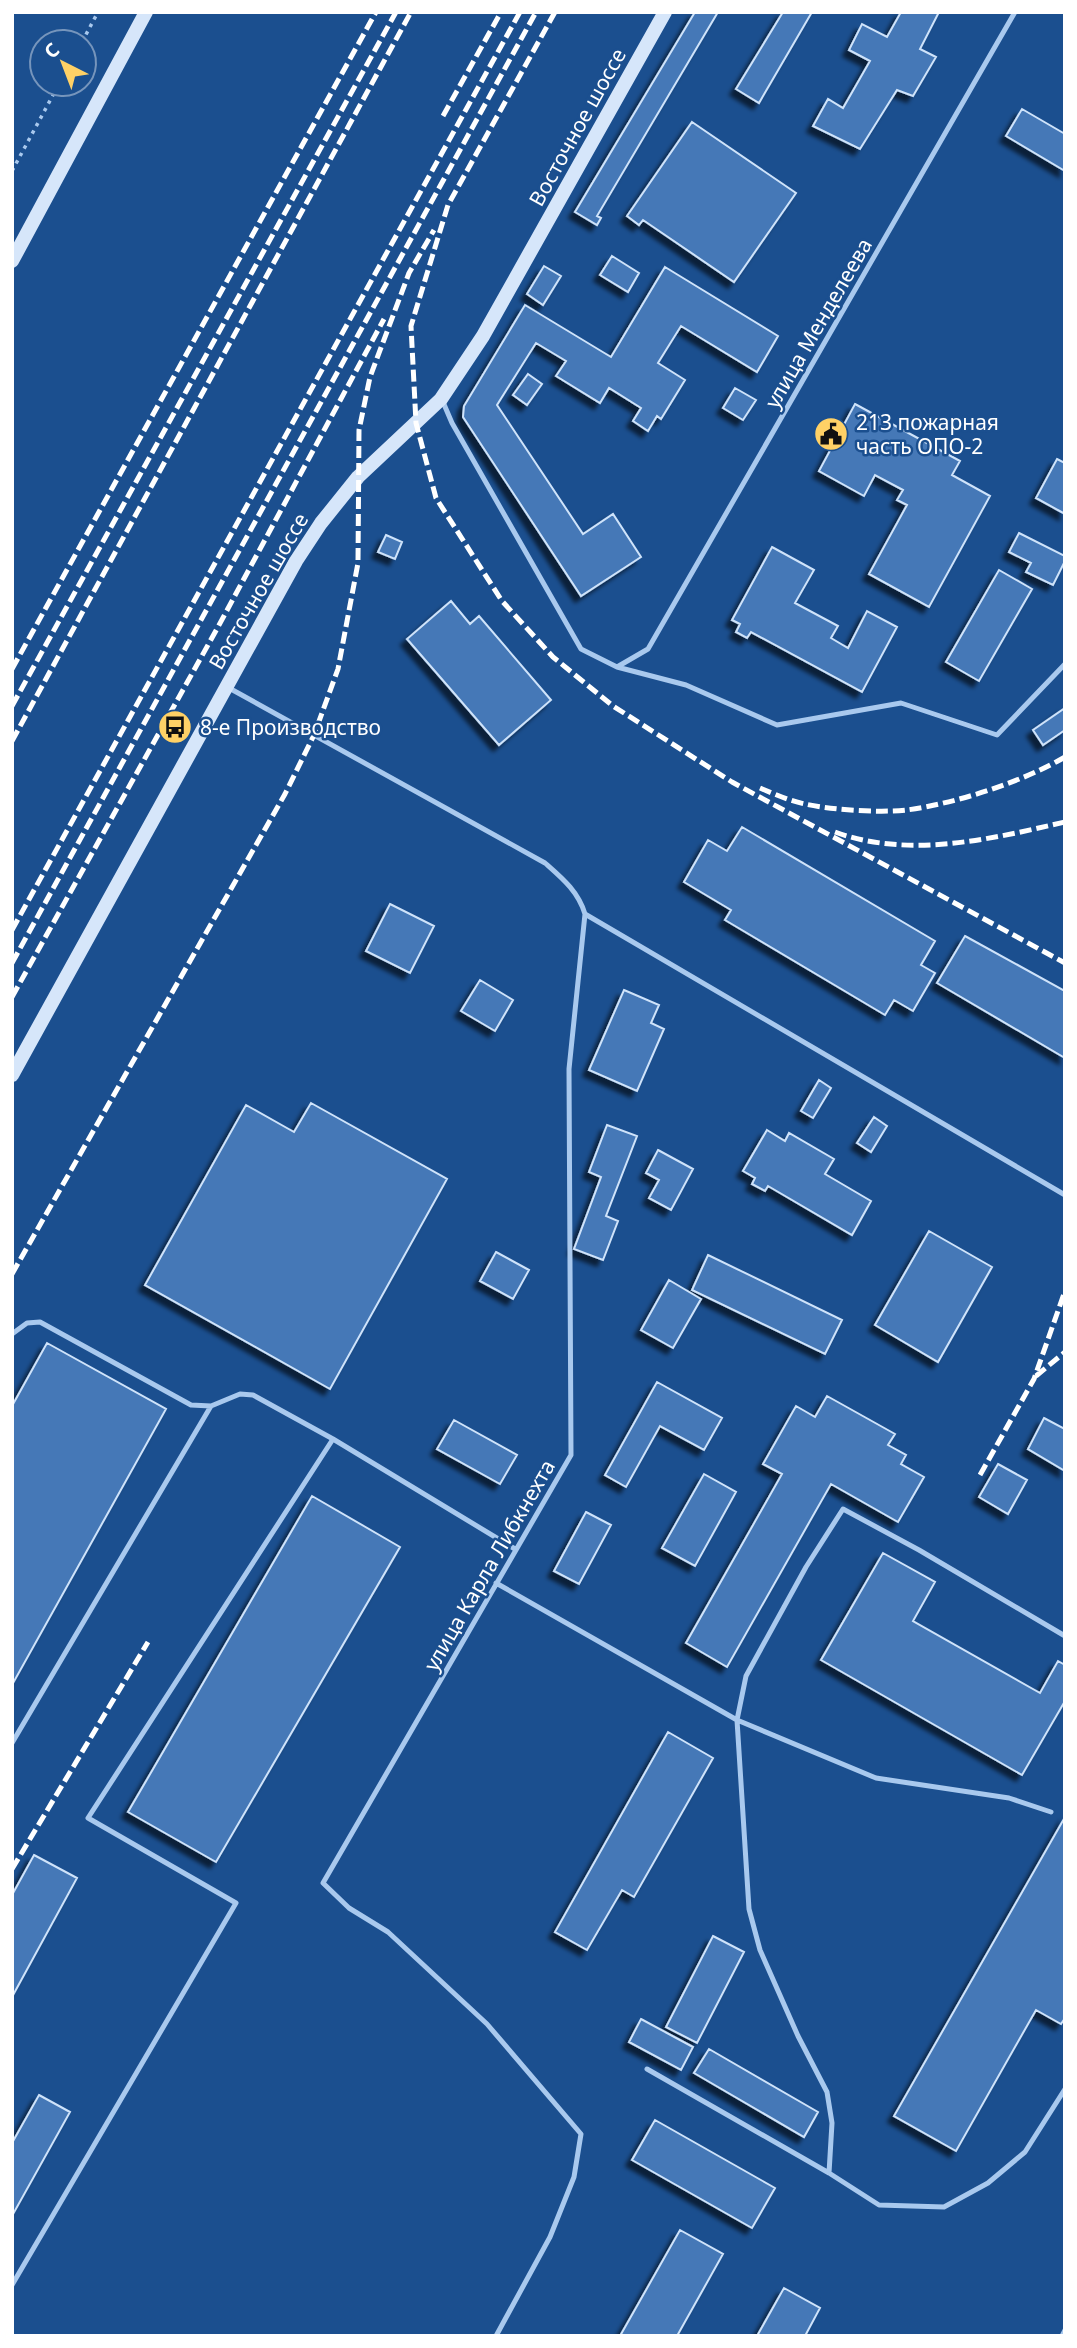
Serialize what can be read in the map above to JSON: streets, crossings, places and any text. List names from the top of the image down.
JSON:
{
  "streets": {
    "street": ["Восточное шоссе"],
    "lane": ["улица Менделеева", "улица Карла Либкнехта"]
  },
  "places": {
    "public building": ["213 пожарная часть ОПО-2"],
    "bus stop": ["8-е Производство"]
  },
  "north": "top left"
}
